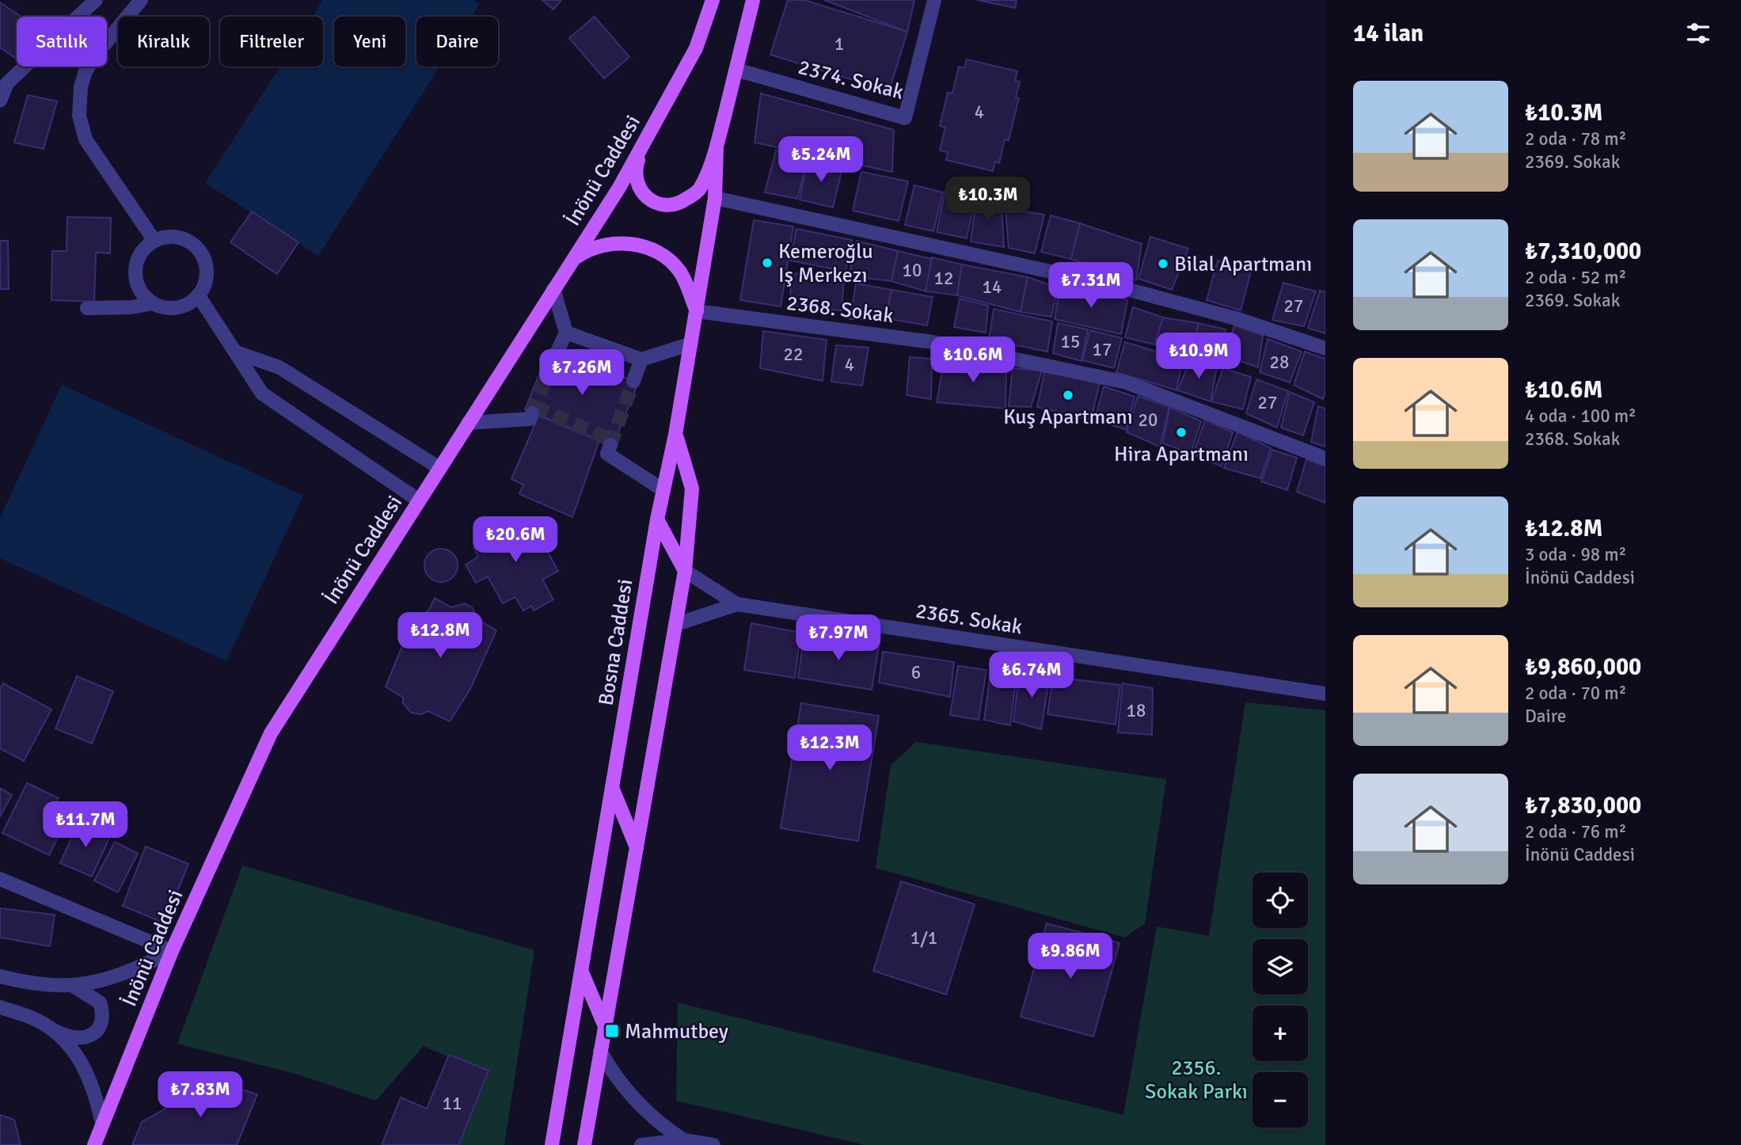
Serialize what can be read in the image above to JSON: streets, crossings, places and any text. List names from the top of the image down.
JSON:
{
  "streets": {
    "main road": ["İnönü Caddesi", "Bosna Caddesi"],
    "street": ["2374. Sokak", "2368. Sokak", "2365. Sokak"]
  },
  "crossings": [
    ["İnönü Caddesi", "2368. Sokak"],
    ["İnönü Caddesi", "Bosna Caddesi"],
    ["2368. Sokak", "Bosna Caddesi"]
  ],
  "parks": ["2356. Sokak Parkı"],
  "places": {
    "other": [
      "Kemeroğlu Iş Merkezı",
      "Bilal Apartmanı",
      "Kuş Apartmanı",
      "Hira Apartmanı"
    ],
    "transit": ["Mahmutbey"]
  },
  "house_numbers": [
    "1",
    "4",
    "10",
    "12",
    "14",
    "27",
    "15",
    "17",
    "22",
    "28",
    "4",
    "27",
    "20",
    "6",
    "18",
    "1/1",
    "11"
  ],
  "page": {
    "heading": "14 ilan",
    "chip": [
      "Satılık",
      "Kiralık",
      "Filtreler",
      "Yeni",
      "Daire"
    ],
    "list": [
      {
        "name": "₺10.3M",
        "note": "2 oda · 78 m² · 2369. Sokak"
      },
      {
        "name": "₺7,310,000",
        "note": "2 oda · 52 m² · 2369. Sokak"
      },
      {
        "name": "₺10.6M",
        "note": "4 oda · 100 m² · 2368. Sokak"
      },
      {
        "name": "₺12.8M",
        "note": "3 oda · 98 m² · İnönü Caddesi"
      },
      {
        "name": "₺9,860,000",
        "note": "2 oda · 70 m² · Daire"
      },
      {
        "name": "₺7,830,000",
        "note": "2 oda · 76 m² · İnönü Caddesi"
      }
    ],
    "price": [
      "₺5.24M",
      "₺10.3M",
      "₺7.31M",
      "₺10.9M",
      "₺10.6M",
      "₺7.26M",
      "₺20.6M",
      "₺12.8M",
      "₺7.97M",
      "₺6.74M",
      "₺12.3M",
      "₺11.7M",
      "₺9.86M",
      "₺7.83M"
    ],
    "map_buttons": ["+", "−"]
  }
}
